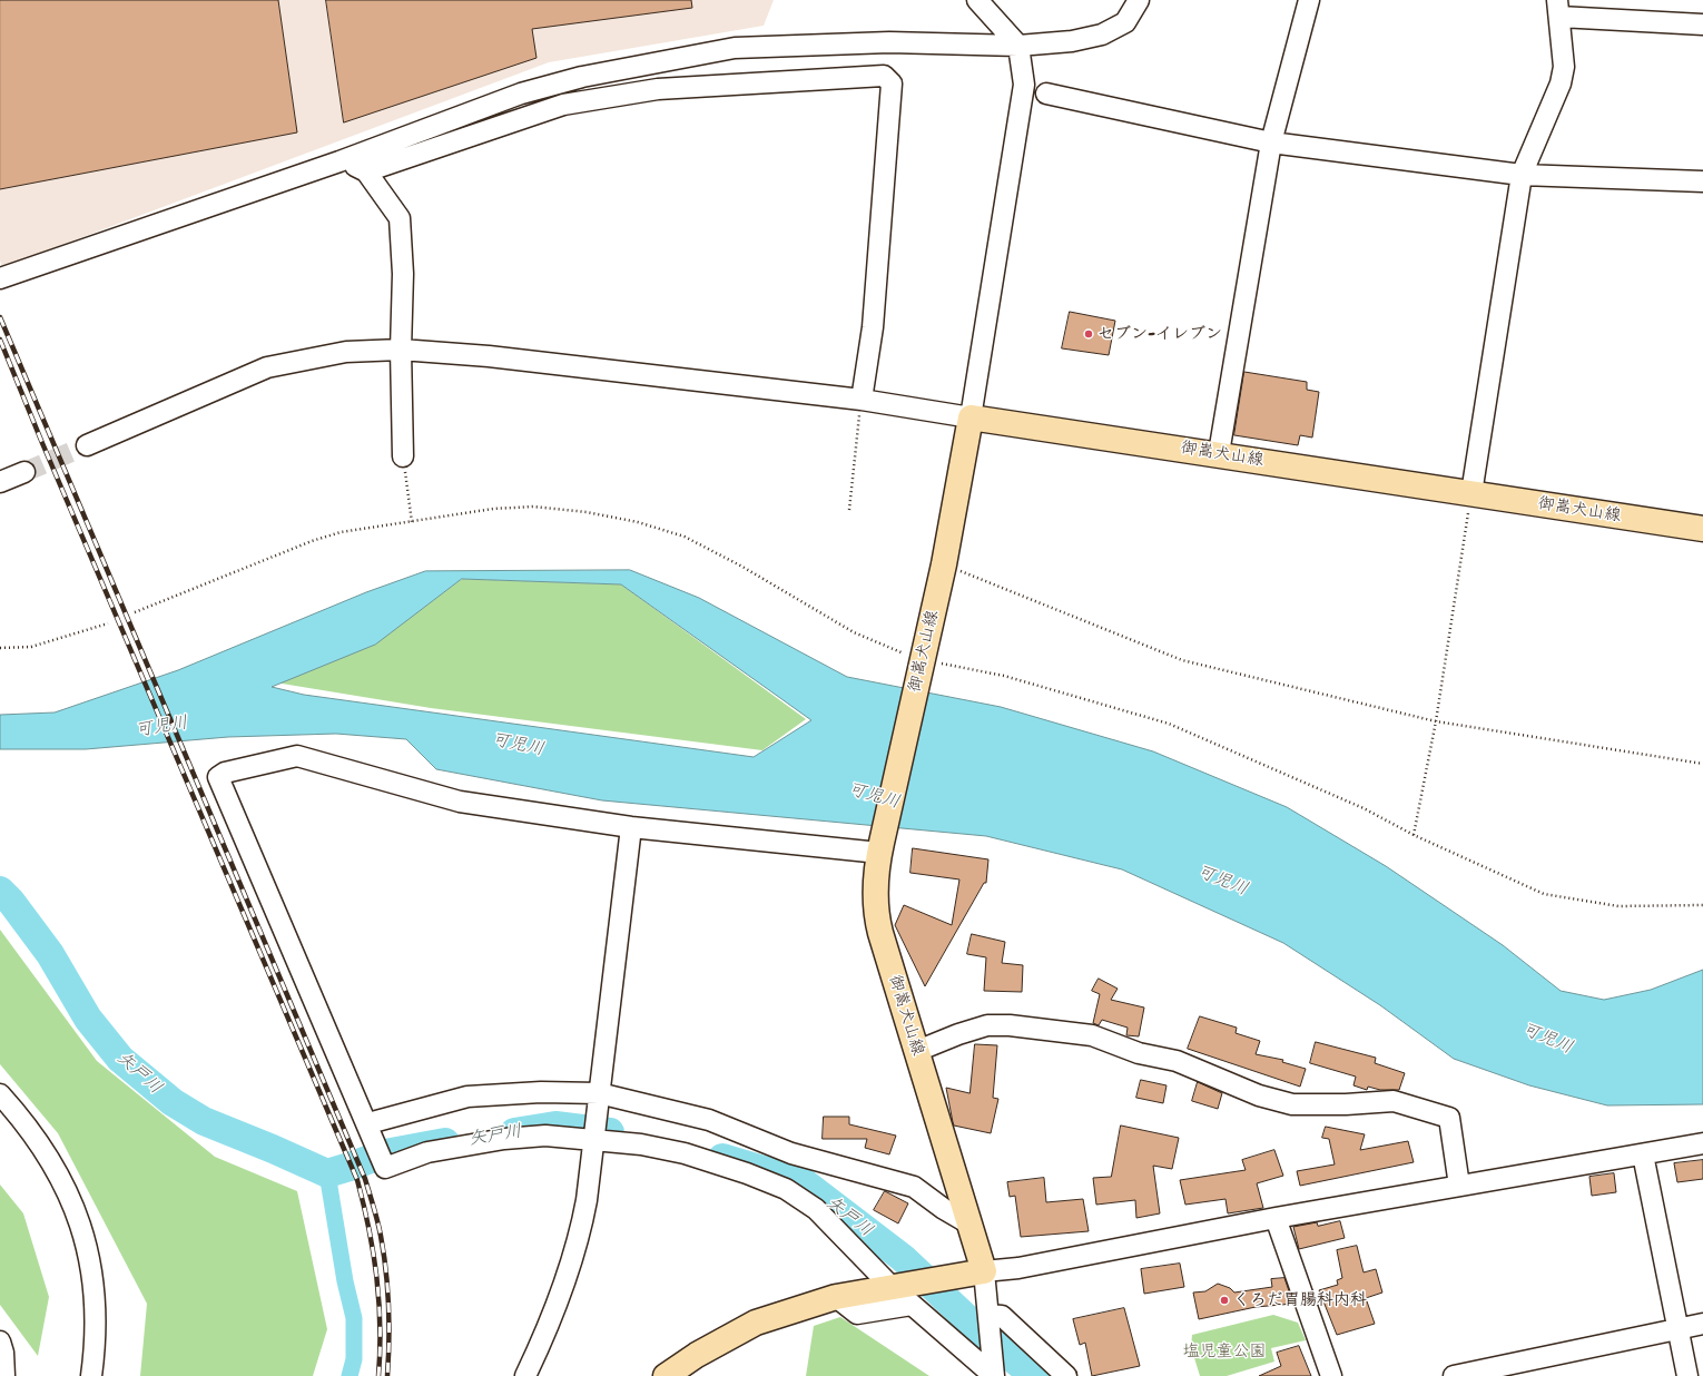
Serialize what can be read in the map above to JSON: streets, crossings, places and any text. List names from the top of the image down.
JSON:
{
  "streets": {
    "main road": ["御嵩犬山線"]
  },
  "water": ["可児川", "矢戸川"],
  "parks": ["塩児童公園"],
  "places": ["セブン-イレブン", "くろだ胃腸科内科"]
}
